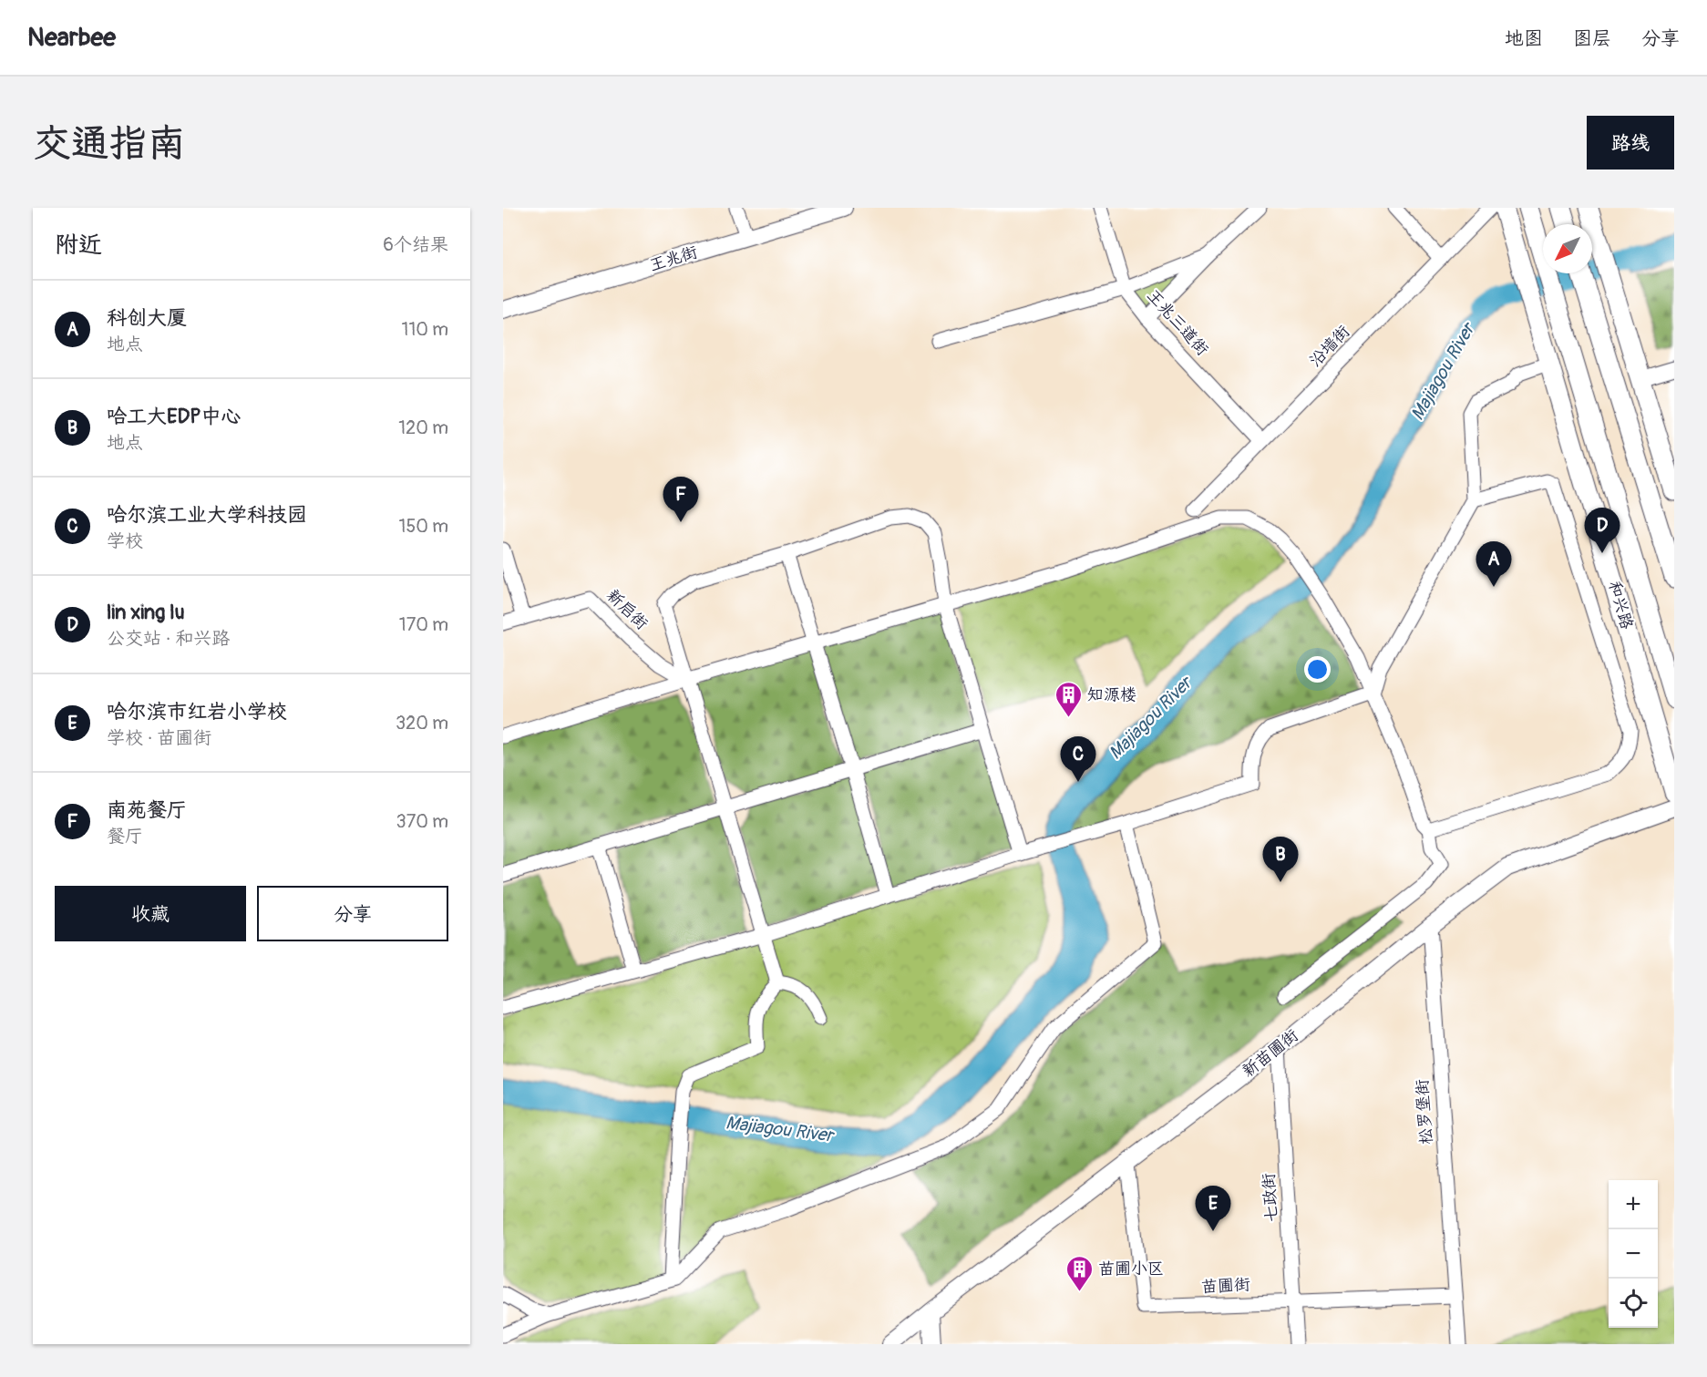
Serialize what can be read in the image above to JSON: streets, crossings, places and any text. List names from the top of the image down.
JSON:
{
  "streets": {
    "highway": ["和兴路"],
    "main road": ["王兆街", "新苗圃街"],
    "street": [
      "王兆三道街",
      "沿墙街",
      "新启街",
      "松罗堡街",
      "七政街",
      "苗圃街"
    ]
  },
  "crossings": [
    ["王兆三道街", "沿墙街"],
    ["新苗圃街", "松罗堡街"],
    ["新苗圃街", "七政街"],
    ["新苗圃街", "苗圃街"],
    ["松罗堡街", "苗圃街"],
    ["七政街", "苗圃街"]
  ],
  "water": ["Majiagou River"],
  "places": {
    "building": ["知源楼", "苗圃小区"]
  },
  "north": "bottom left",
  "page": {
    "header": "Nearbee",
    "nav": ["地图", "图层", "分享"],
    "buttons": [
      "路线",
      ["收藏", "分享"]
    ],
    "title": "交通指南",
    "heading": ["附近", "6个结果"],
    "list": [
      {
        "mark": "A",
        "name": "科创大厦",
        "note": "地点",
        "value": "110 m"
      },
      {
        "mark": "B",
        "name": "哈工大EDP中心",
        "note": "地点",
        "value": "120 m"
      },
      {
        "mark": "C",
        "name": "哈尔滨工业大学科技园",
        "note": "学校",
        "value": "150 m"
      },
      {
        "mark": "D",
        "name": "lin xing lu",
        "note": "公交站 · 和兴路",
        "value": "170 m"
      },
      {
        "mark": "E",
        "name": "哈尔滨市红岩小学校",
        "note": "学校 · 苗圃街",
        "value": "320 m"
      },
      {
        "mark": "F",
        "name": "南苑餐厅",
        "note": "餐厅",
        "value": "370 m"
      }
    ],
    "pins": [
      "F",
      "D",
      "A",
      "C",
      "B",
      "E"
    ],
    "map_buttons": ["+", "−"]
  }
}
